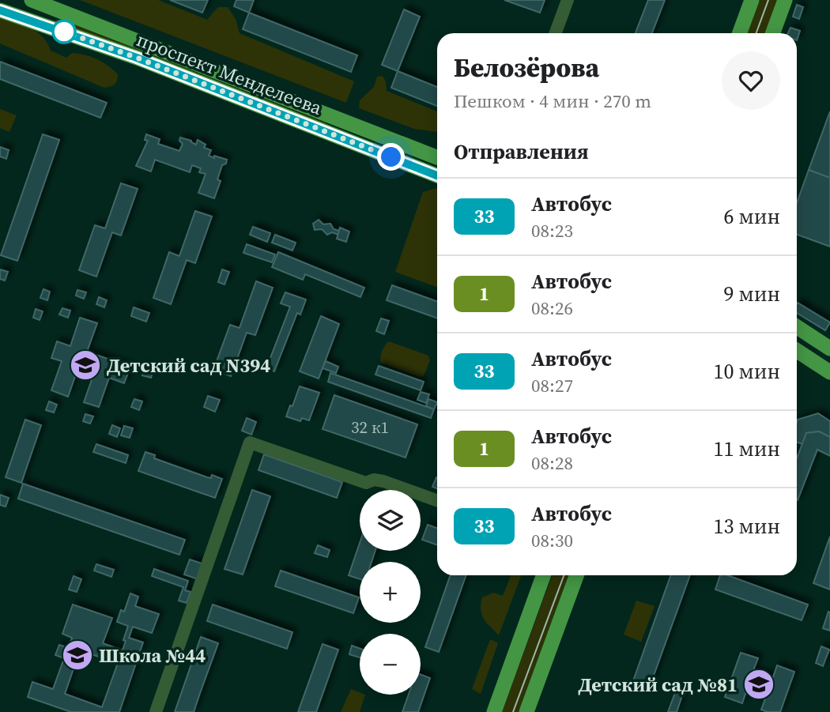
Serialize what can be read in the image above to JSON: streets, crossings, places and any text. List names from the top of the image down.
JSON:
{
  "streets": {
    "main road": ["проспект Менделеева"]
  },
  "places": {
    "school or university": ["Детский сад N394", "Школа №44", "Детский сад №81"]
  },
  "lines": ["bus line 33"],
  "house_numbers": ["32 к1"],
  "page": {
    "heading": [
      ["Белозёрова", "Пешком · 4 мин · 270 m"],
      "Отправления"
    ],
    "list": [
      {
        "mark": "33",
        "name": "Автобус",
        "note": "08:23",
        "value": "6 мин"
      },
      {
        "mark": "1",
        "name": "Автобус",
        "note": "08:26",
        "value": "9 мин"
      },
      {
        "mark": "33",
        "name": "Автобус",
        "note": "08:27",
        "value": "10 мин"
      },
      {
        "mark": "1",
        "name": "Автобус",
        "note": "08:28",
        "value": "11 мин"
      },
      {
        "mark": "33",
        "name": "Автобус",
        "note": "08:30",
        "value": "13 мин"
      }
    ],
    "map_buttons": ["+", "−"]
  }
}
